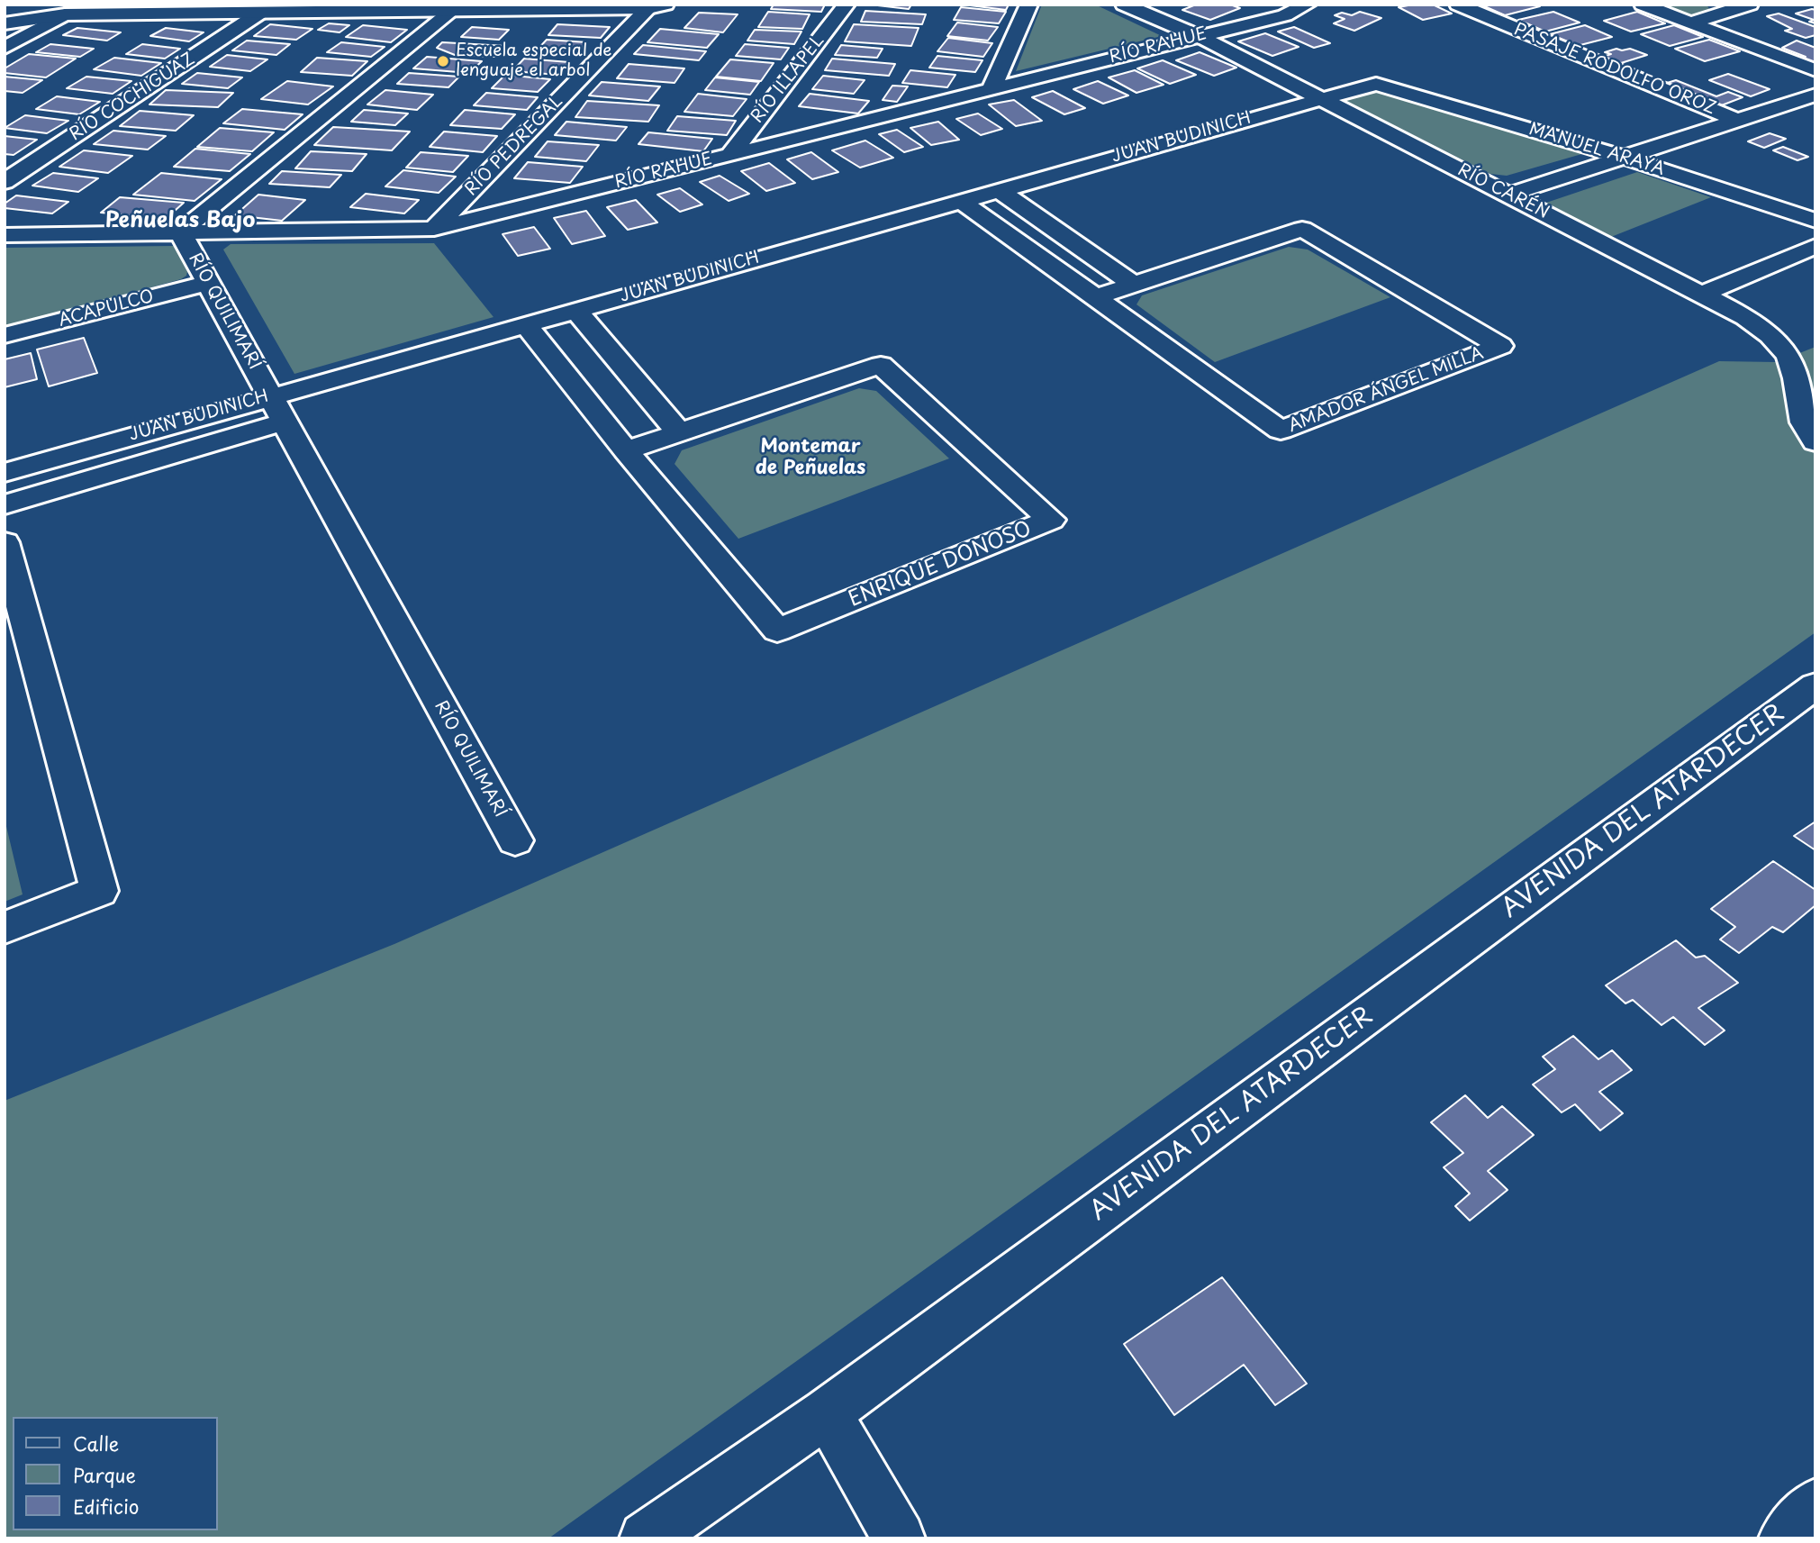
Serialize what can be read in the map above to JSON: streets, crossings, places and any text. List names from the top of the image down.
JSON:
{
  "streets": {
    "street": [
      "RÍO RAHUE",
      "PASAJE RODOLFO OROZ",
      "RÍO ILLAPEL",
      "RÍO COCHIGUAZ",
      "JUAN BUDINICH",
      "RÍO PEDREGAL",
      "MANUEL ARAYA",
      "RÍO CARÉN",
      "ACAPULCO",
      "RÍO QUILIMARÍ",
      "AMADOR ÁNGEL MILLA",
      "ENRIQUE DONOSO",
      "AVENIDA DEL ATARDECER"
    ]
  },
  "crossings": [
    ["RÍO RAHUE", "RÍO ILLAPEL"],
    ["RÍO RAHUE", "RÍO PEDREGAL"],
    ["RÍO RAHUE", "RÍO CARÉN"],
    ["RÍO RAHUE", "RÍO QUILIMARÍ"],
    ["JUAN BUDINICH", "MANUEL ARAYA"],
    ["JUAN BUDINICH", "RÍO CARÉN"],
    ["JUAN BUDINICH", "RÍO QUILIMARÍ"],
    ["JUAN BUDINICH", "AMADOR ÁNGEL MILLA"],
    ["JUAN BUDINICH", "ENRIQUE DONOSO"],
    ["ACAPULCO", "RÍO QUILIMARÍ"]
  ],
  "districts": ["Peñuelas Bajo", "Montemar de Peñuelas"],
  "places": ["Escuela especial de lenguaje el arbol"],
  "legend": ["Calle", "Parque", "Edificio"]
}
